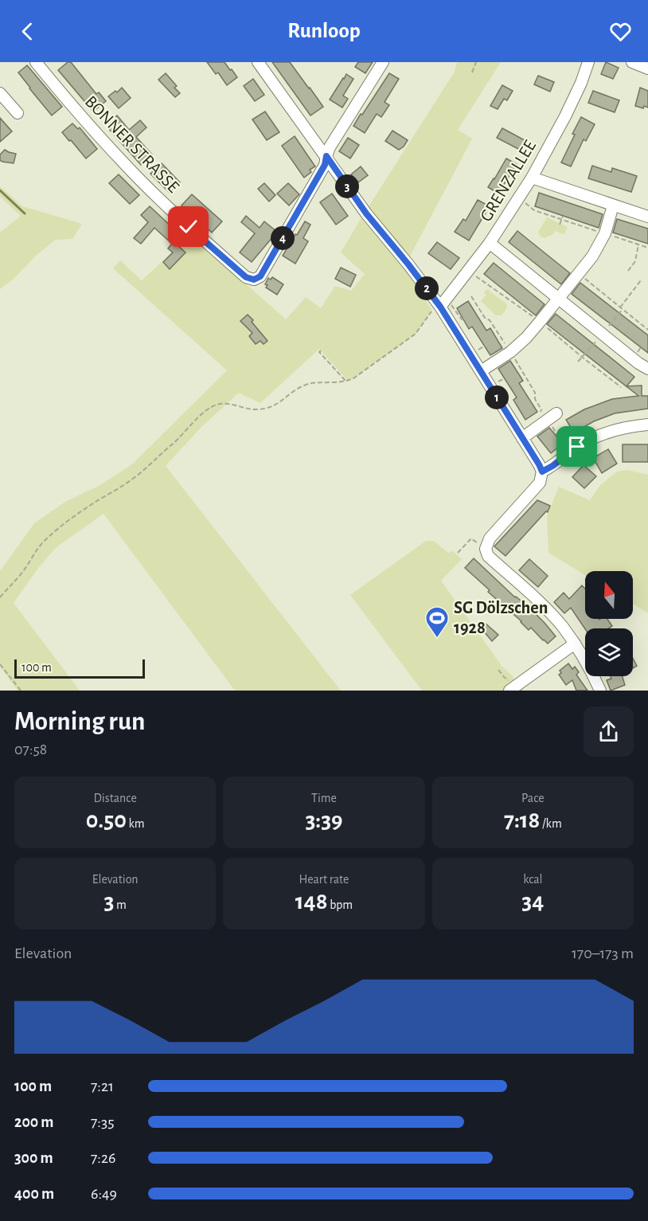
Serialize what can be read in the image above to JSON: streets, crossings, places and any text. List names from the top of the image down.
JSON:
{
  "streets": {
    "street": ["BONNER STRASSE", "GRENZALLEE"]
  },
  "places": {
    "sports": ["SG Dölzschen 1928"]
  },
  "scale_bar": "100 m",
  "north": "top",
  "page": {
    "header": "Runloop",
    "pins": [
      "3",
      "4",
      "2",
      "1"
    ],
    "scale": "100 m",
    "heading": ["Morning run", "07:58"],
    "stats": [
      ["Distance", "0.50 km"],
      ["Time", "3:39"],
      ["Pace", "7:18 /km"],
      ["Elevation", "3 m"],
      ["Heart rate", "148 bpm"],
      ["kcal", "34"]
    ],
    "chart": ["Elevation", "170–173 m"],
    "list": [
      {
        "name": "100 m",
        "note": "7:21"
      },
      {
        "name": "200 m",
        "note": "7:35"
      },
      {
        "name": "300 m",
        "note": "7:26"
      },
      {
        "name": "400 m",
        "note": "6:49"
      }
    ]
  }
}
